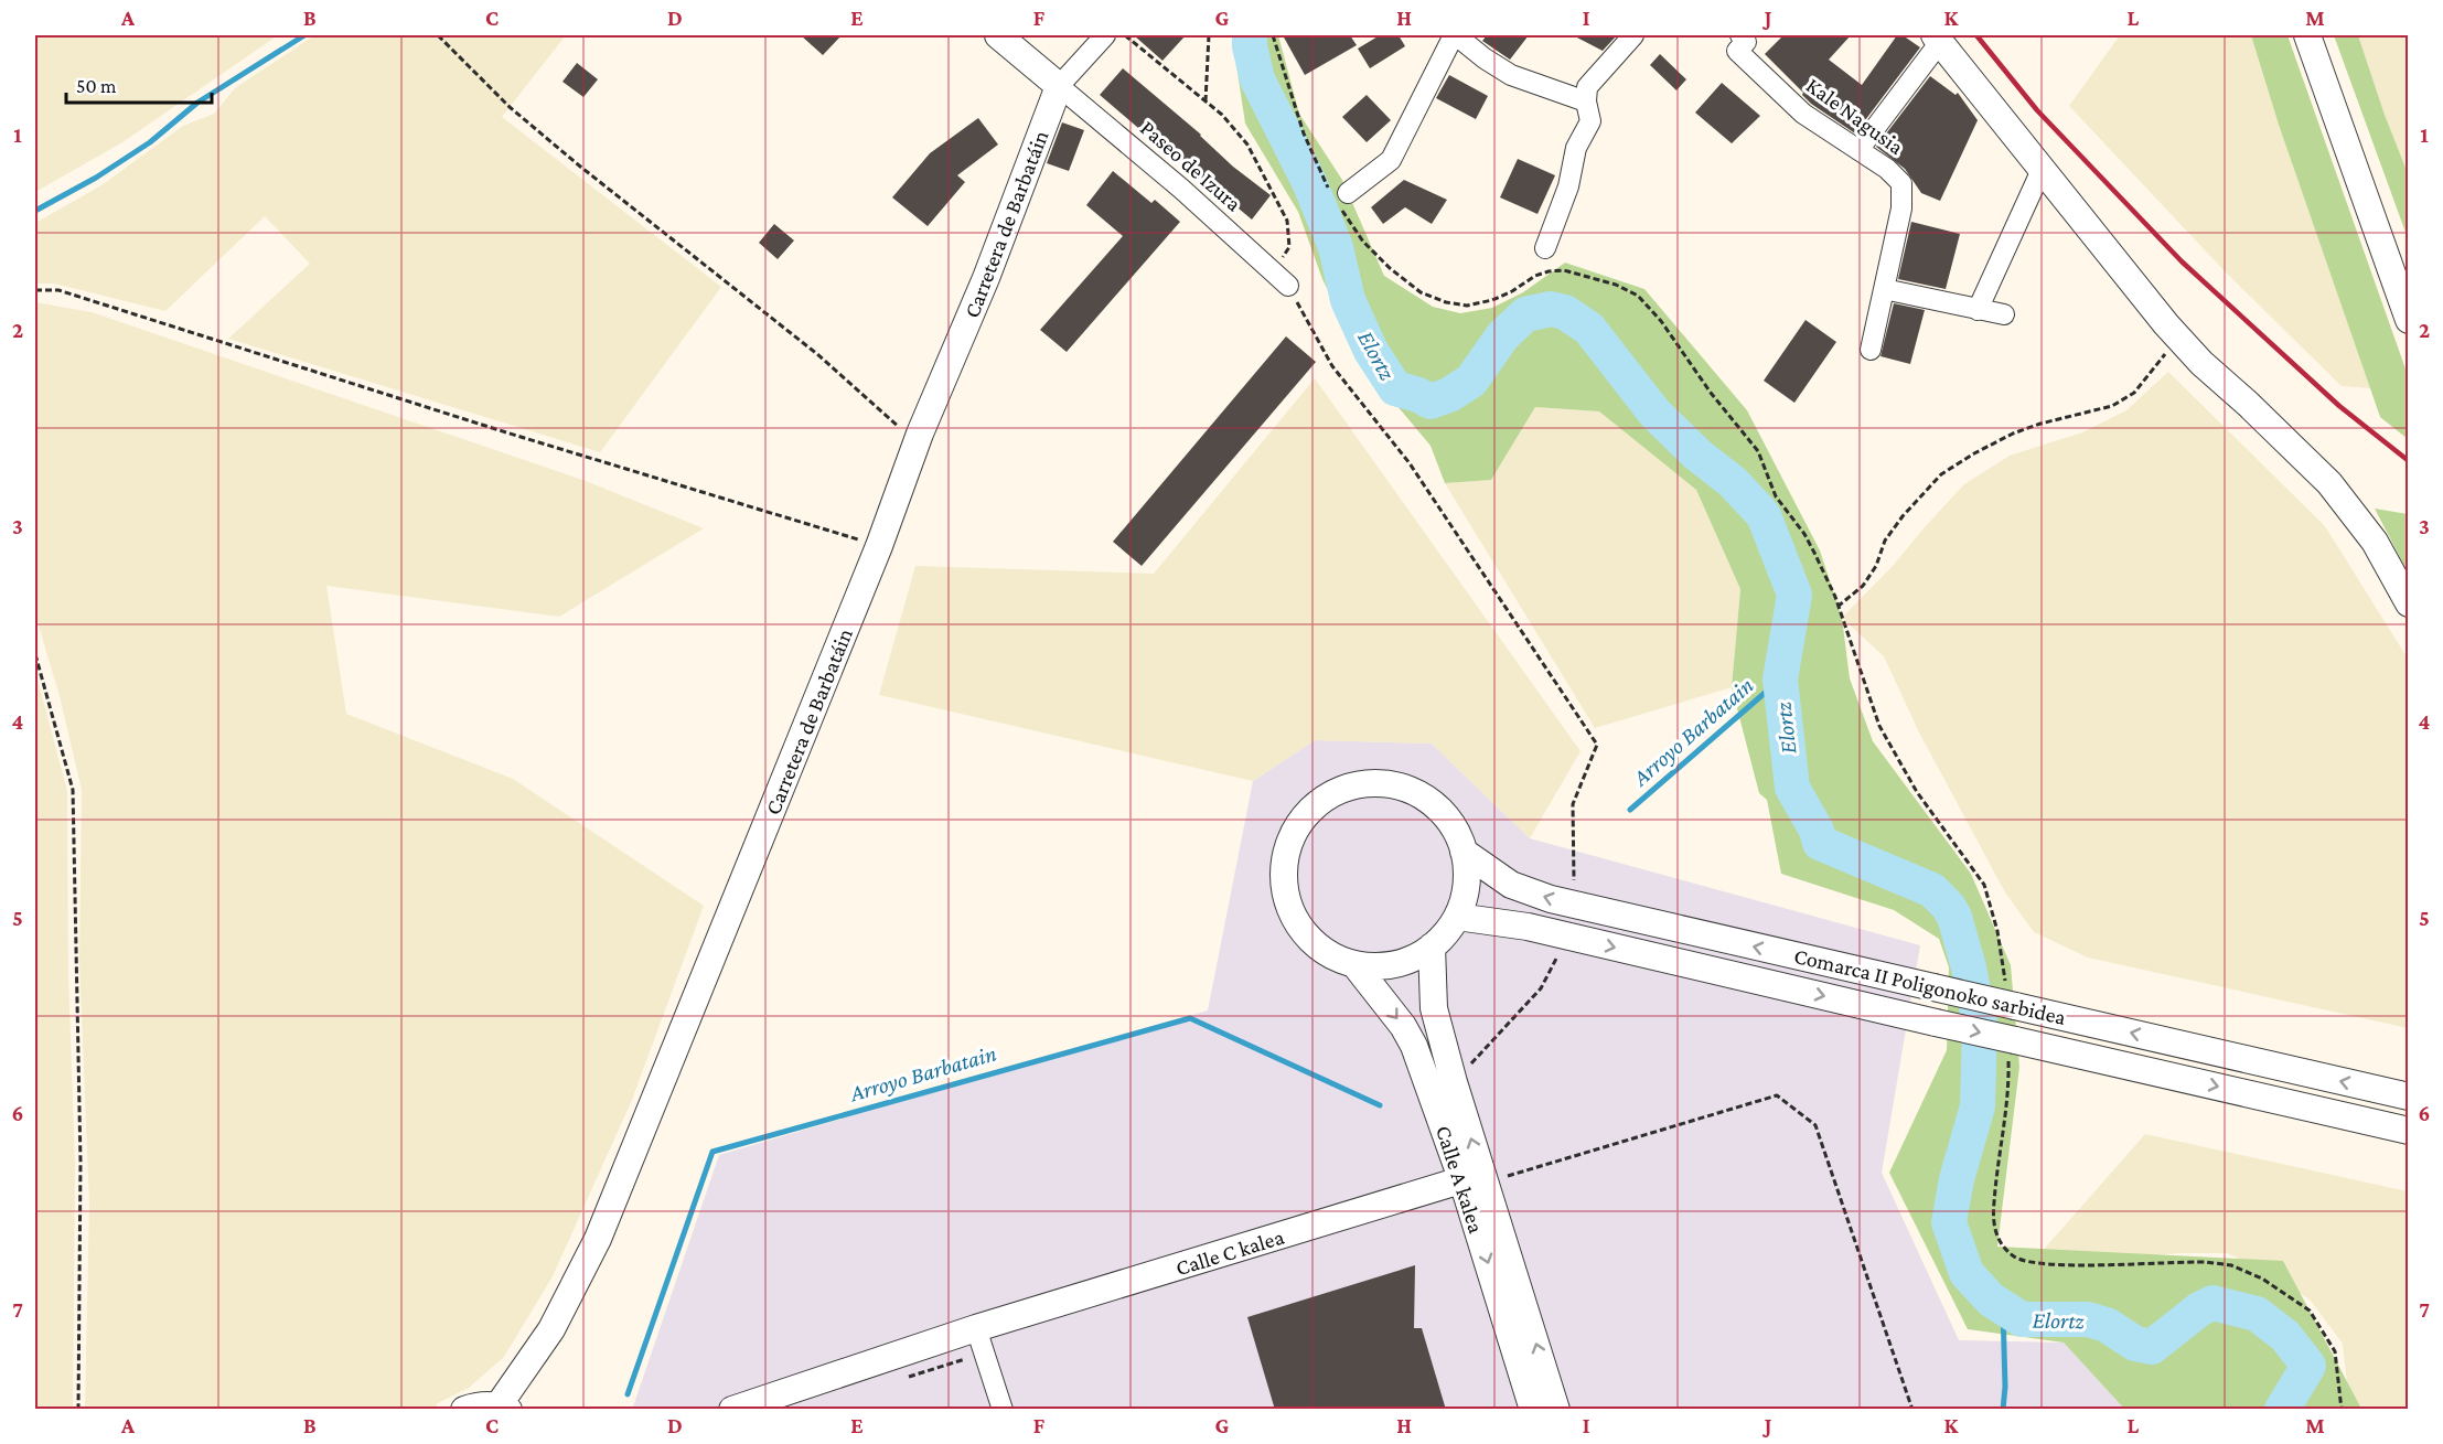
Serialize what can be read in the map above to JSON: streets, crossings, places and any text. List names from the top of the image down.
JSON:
{
  "streets": {
    "street": [
      "Kale Nagusia",
      "Paseo de Izura",
      "Carretera de Barbatáin",
      "Comarca II Poligonoko sarbidea",
      "Calle A kalea",
      "Calle C kalea"
    ]
  },
  "crossings": [
    ["Paseo de Izura", "Carretera de Barbatáin"],
    ["Comarca II Poligonoko sarbidea", "Calle A kalea"],
    ["Calle A kalea", "Calle C kalea"]
  ],
  "water": ["Elortz", "Arroyo Barbatain"],
  "scale_bar": "50 m",
  "grid": {
    "columns": [
      "A",
      "B",
      "C",
      "D",
      "E",
      "F",
      "G",
      "H",
      "I",
      "J",
      "K",
      "L",
      "M"
    ],
    "rows": [
      "1",
      "2",
      "3",
      "4",
      "5",
      "6",
      "7"
    ]
  }
}
